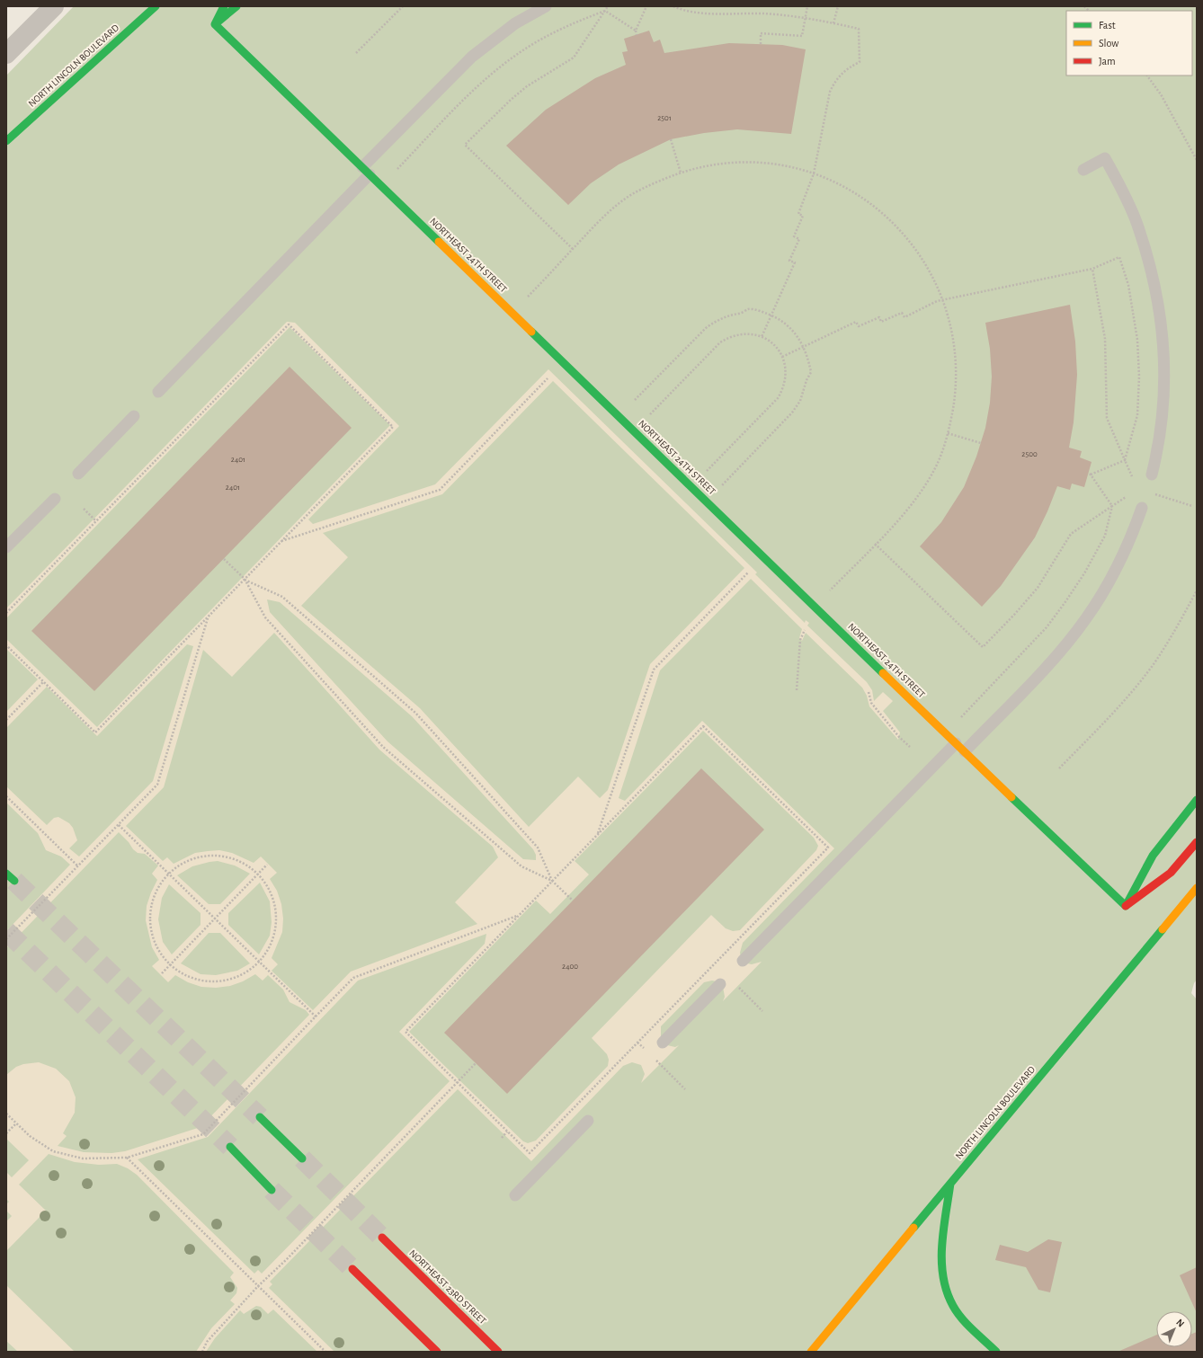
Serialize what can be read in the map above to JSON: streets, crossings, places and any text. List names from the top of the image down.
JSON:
{
  "streets": {
    "main road": ["NORTH LINCOLN BOULEVARD", "NORTHEAST 24TH STREET", "NORTHEAST 23RD STREET"]
  },
  "house_numbers": [
    "2501",
    "2500",
    "2401",
    "2401",
    "2400"
  ],
  "legend": ["Fast", "Slow", "Jam"],
  "north": "top right"
}
